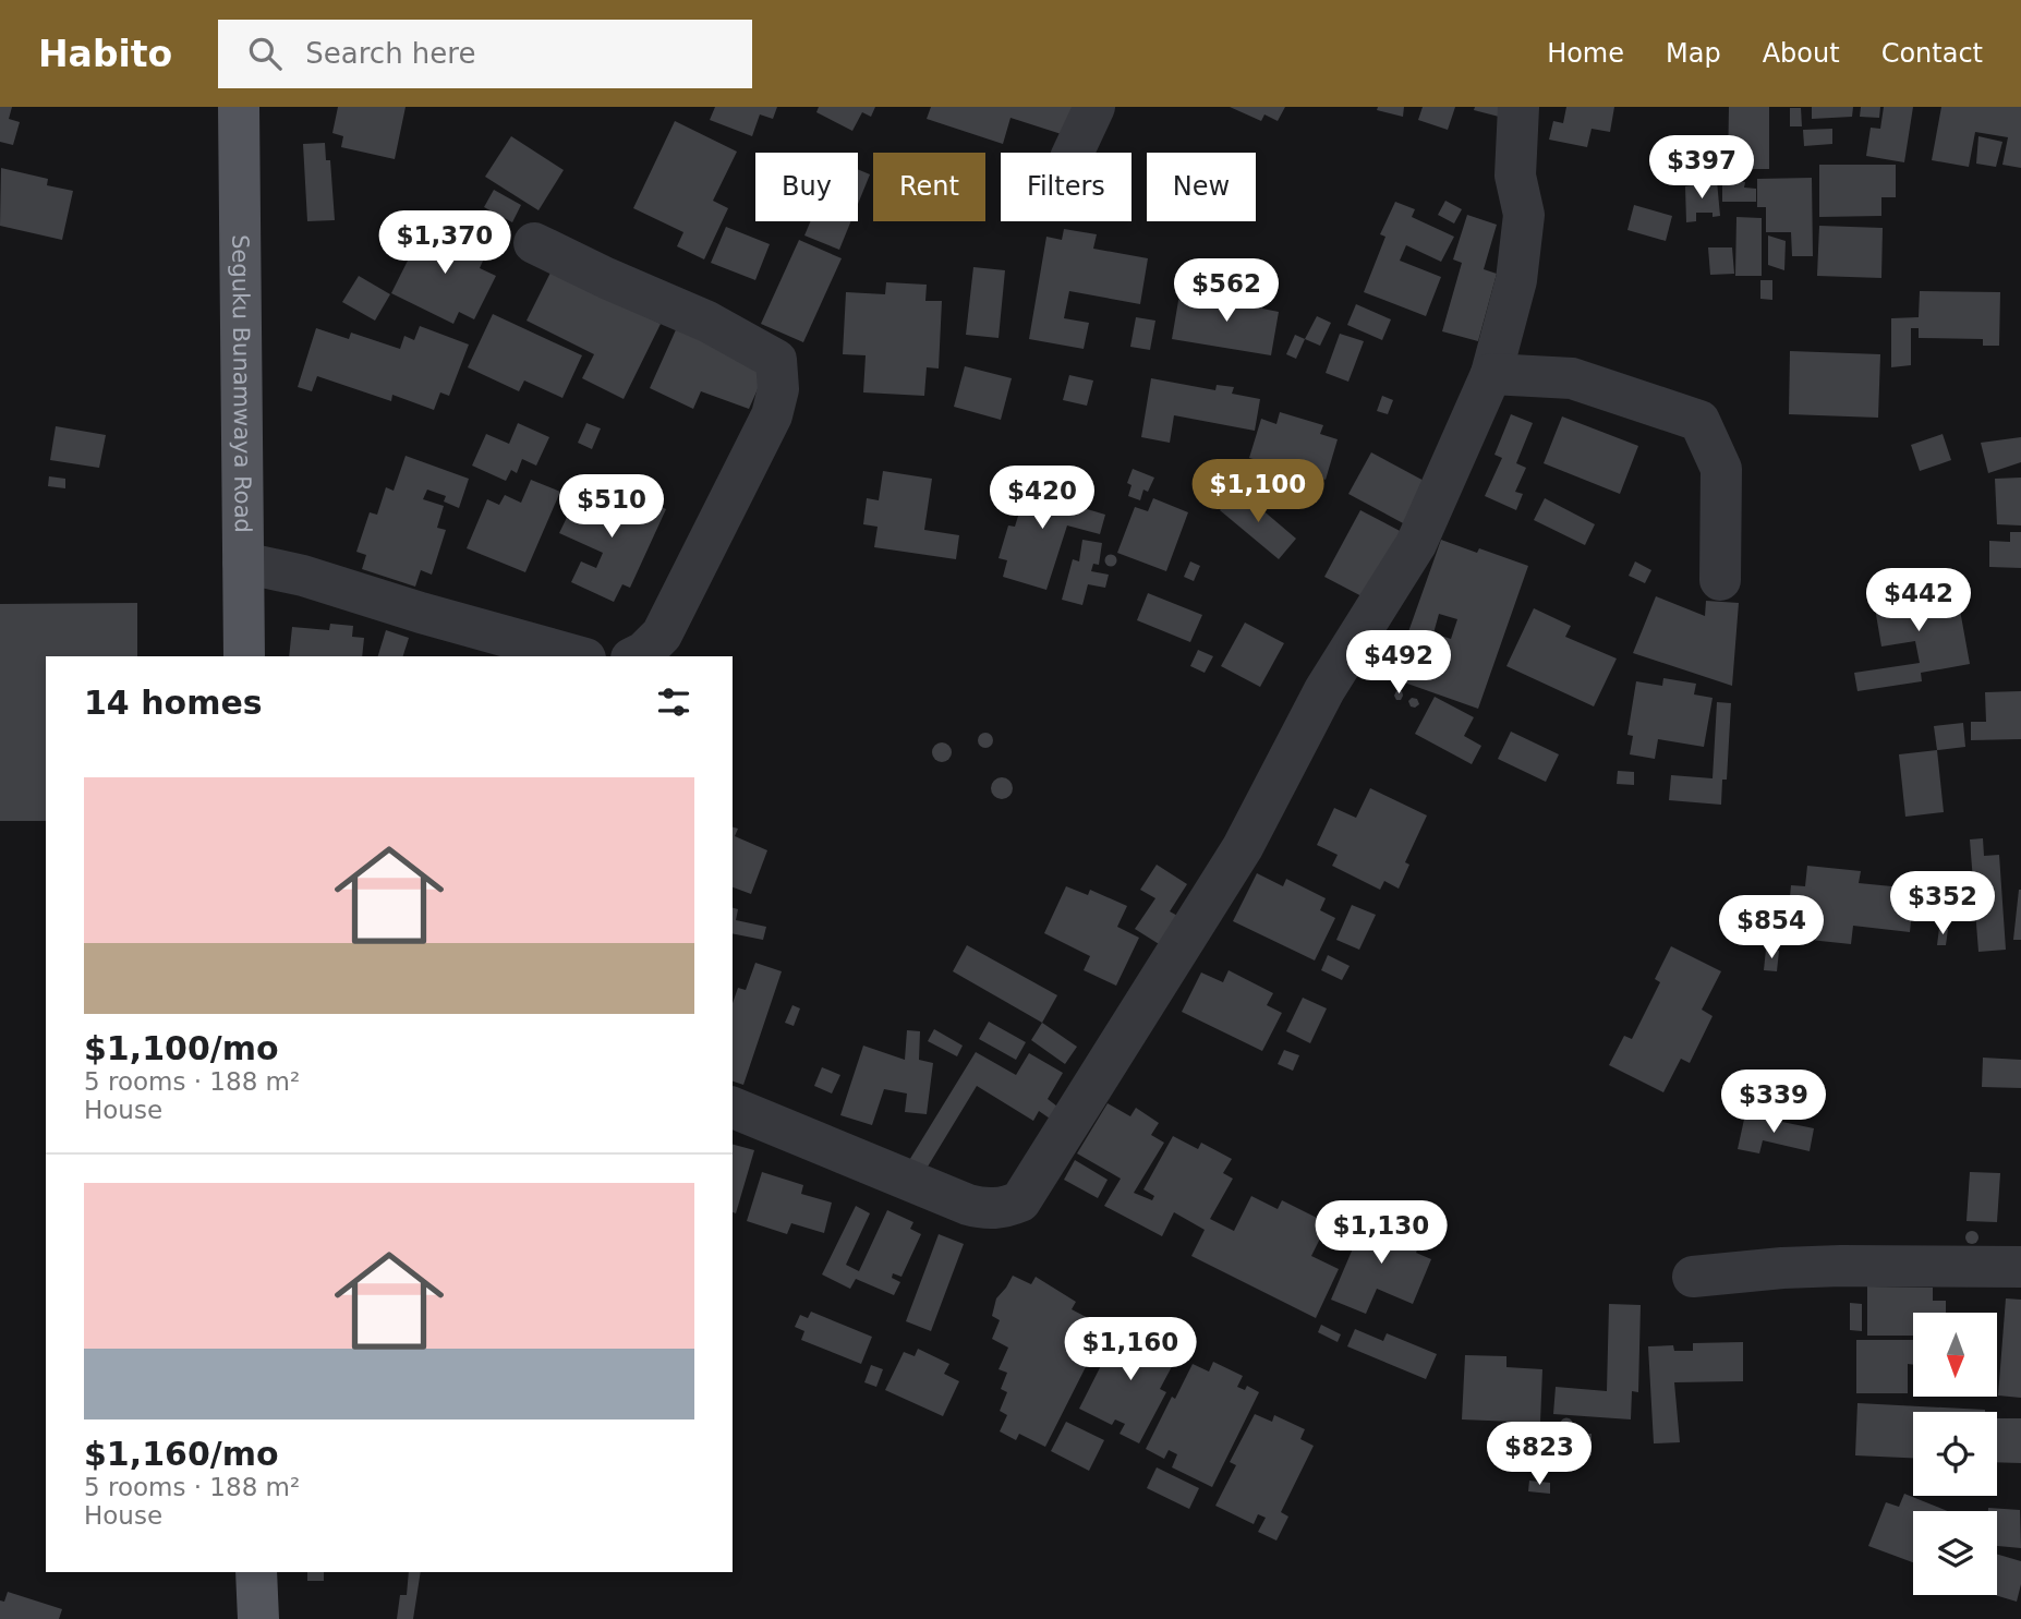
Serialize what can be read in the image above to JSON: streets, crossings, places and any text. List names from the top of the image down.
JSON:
{
  "streets": {
    "main road": ["Seguku Bunamwaya Road"]
  },
  "north": "bottom",
  "page": {
    "header": "Habito",
    "search": "Search here",
    "nav": [
      "Home",
      "Map",
      "About",
      "Contact"
    ],
    "price": [
      "$397",
      "$1,370",
      "$562",
      "$1,100",
      "$420",
      "$510",
      "$442",
      "$492",
      "$352",
      "$854",
      "$339",
      "$1,130",
      "$1,160",
      "$823"
    ],
    "chip": [
      "Buy",
      "Rent",
      "Filters",
      "New"
    ],
    "heading": "14 homes",
    "list": [
      {
        "name": "$1,100/mo",
        "note": "5 rooms · 188 m² · House"
      },
      {
        "name": "$1,160/mo",
        "note": "5 rooms · 188 m² · House"
      }
    ]
  }
}
